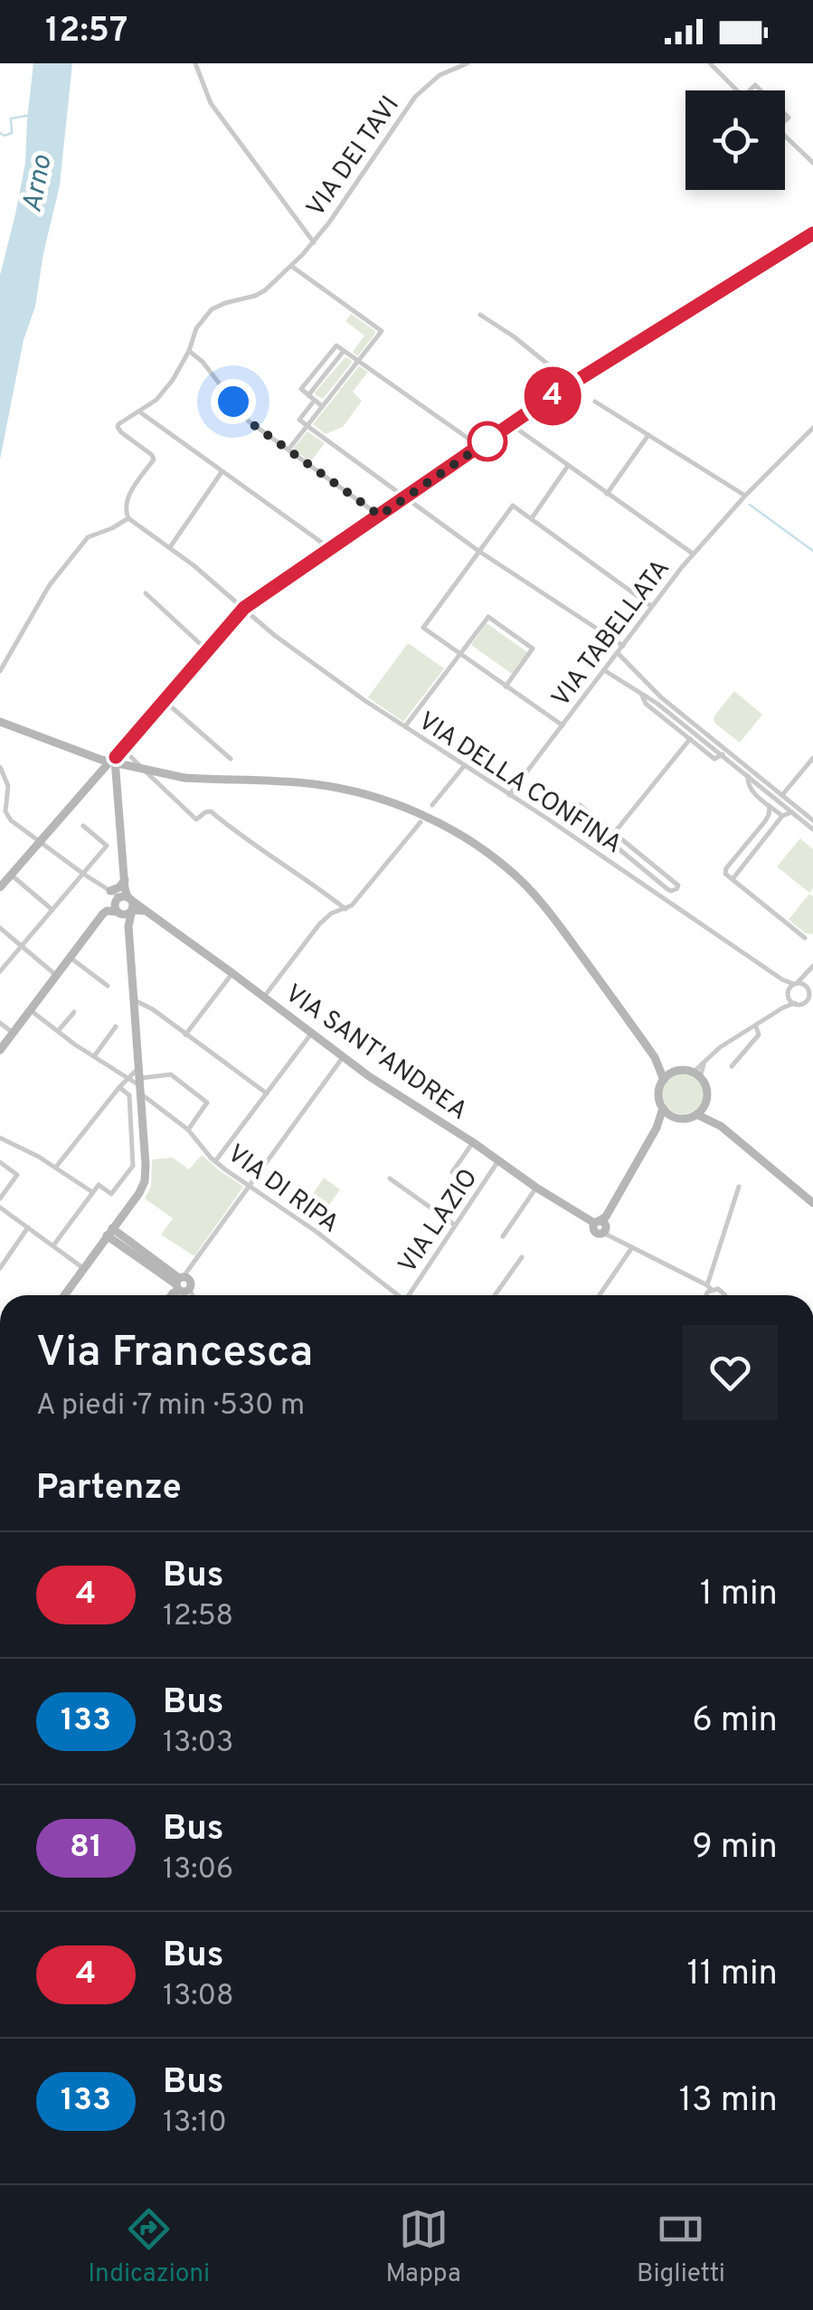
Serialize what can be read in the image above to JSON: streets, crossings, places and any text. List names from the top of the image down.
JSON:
{
  "streets": {
    "main road": ["VIA SANT'ANDREA"],
    "street": [
      "VIA DEI TAVI",
      "VIA TABELLATA",
      "VIA DELLA CONFINA",
      "VIA DI RIPA",
      "VIA LAZIO"
    ]
  },
  "crossings": [
    ["VIA TABELLATA", "VIA DELLA CONFINA"],
    ["VIA SANT'ANDREA", "VIA LAZIO"]
  ],
  "water": ["Arno"],
  "lines": ["bus line 4"],
  "page": {
    "status": "12:57",
    "on_map": "4",
    "heading": [
      ["Via Francesca", "A piedi · 7 min · 530 m"],
      "Partenze"
    ],
    "list": [
      {
        "mark": "4",
        "name": "Bus",
        "note": "12:58",
        "value": "1 min"
      },
      {
        "mark": "133",
        "name": "Bus",
        "note": "13:03",
        "value": "6 min"
      },
      {
        "mark": "81",
        "name": "Bus",
        "note": "13:06",
        "value": "9 min"
      },
      {
        "mark": "4",
        "name": "Bus",
        "note": "13:08",
        "value": "11 min"
      },
      {
        "mark": "133",
        "name": "Bus",
        "note": "13:10",
        "value": "13 min"
      }
    ],
    "tabs": ["Indicazioni", "Mappa", "Biglietti"]
  }
}
